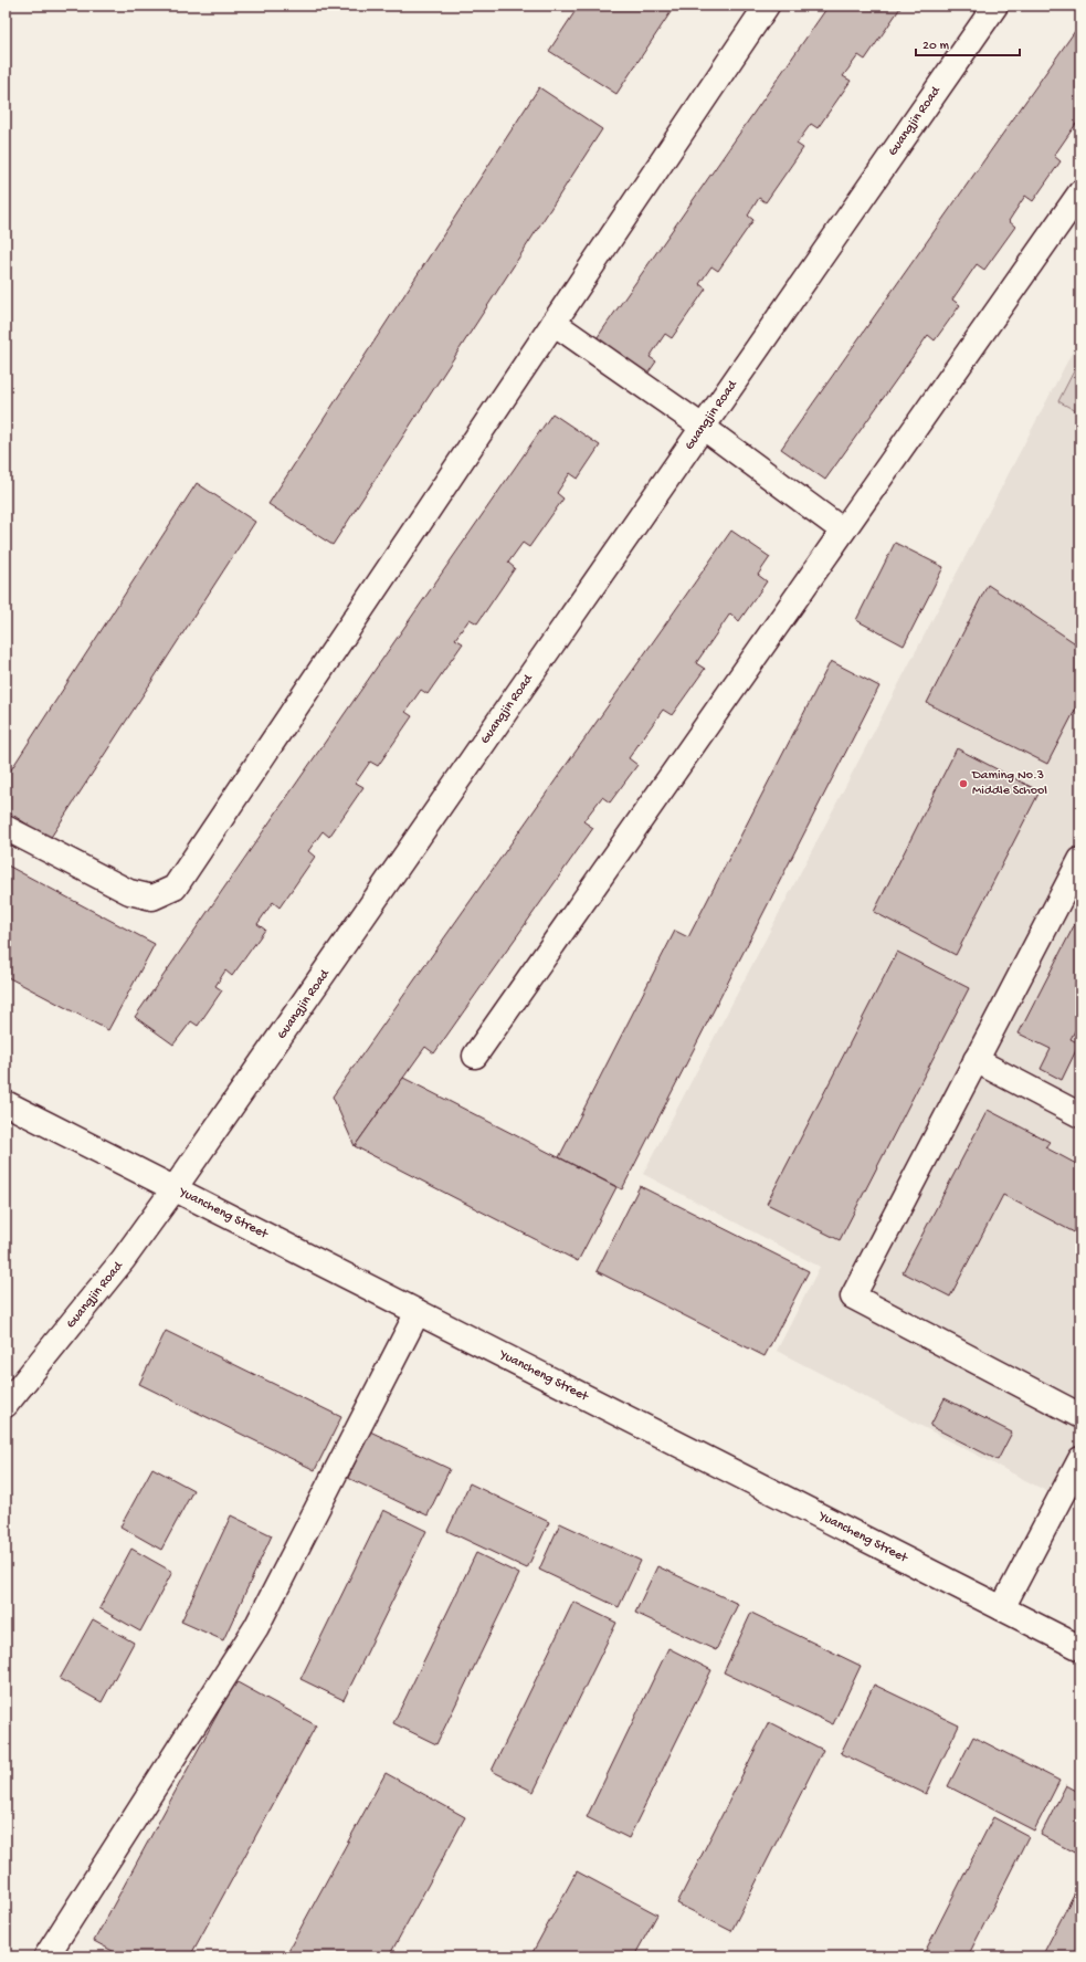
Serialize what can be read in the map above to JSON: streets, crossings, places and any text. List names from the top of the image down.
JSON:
{
  "streets": {
    "street": ["Guangjin Road", "Yuancheng Street"]
  },
  "crossings": [
    ["Guangjin Road", "Yuancheng Street"]
  ],
  "places": ["Daming No.3 Middle School"],
  "scale_bar": "20 m"
}
